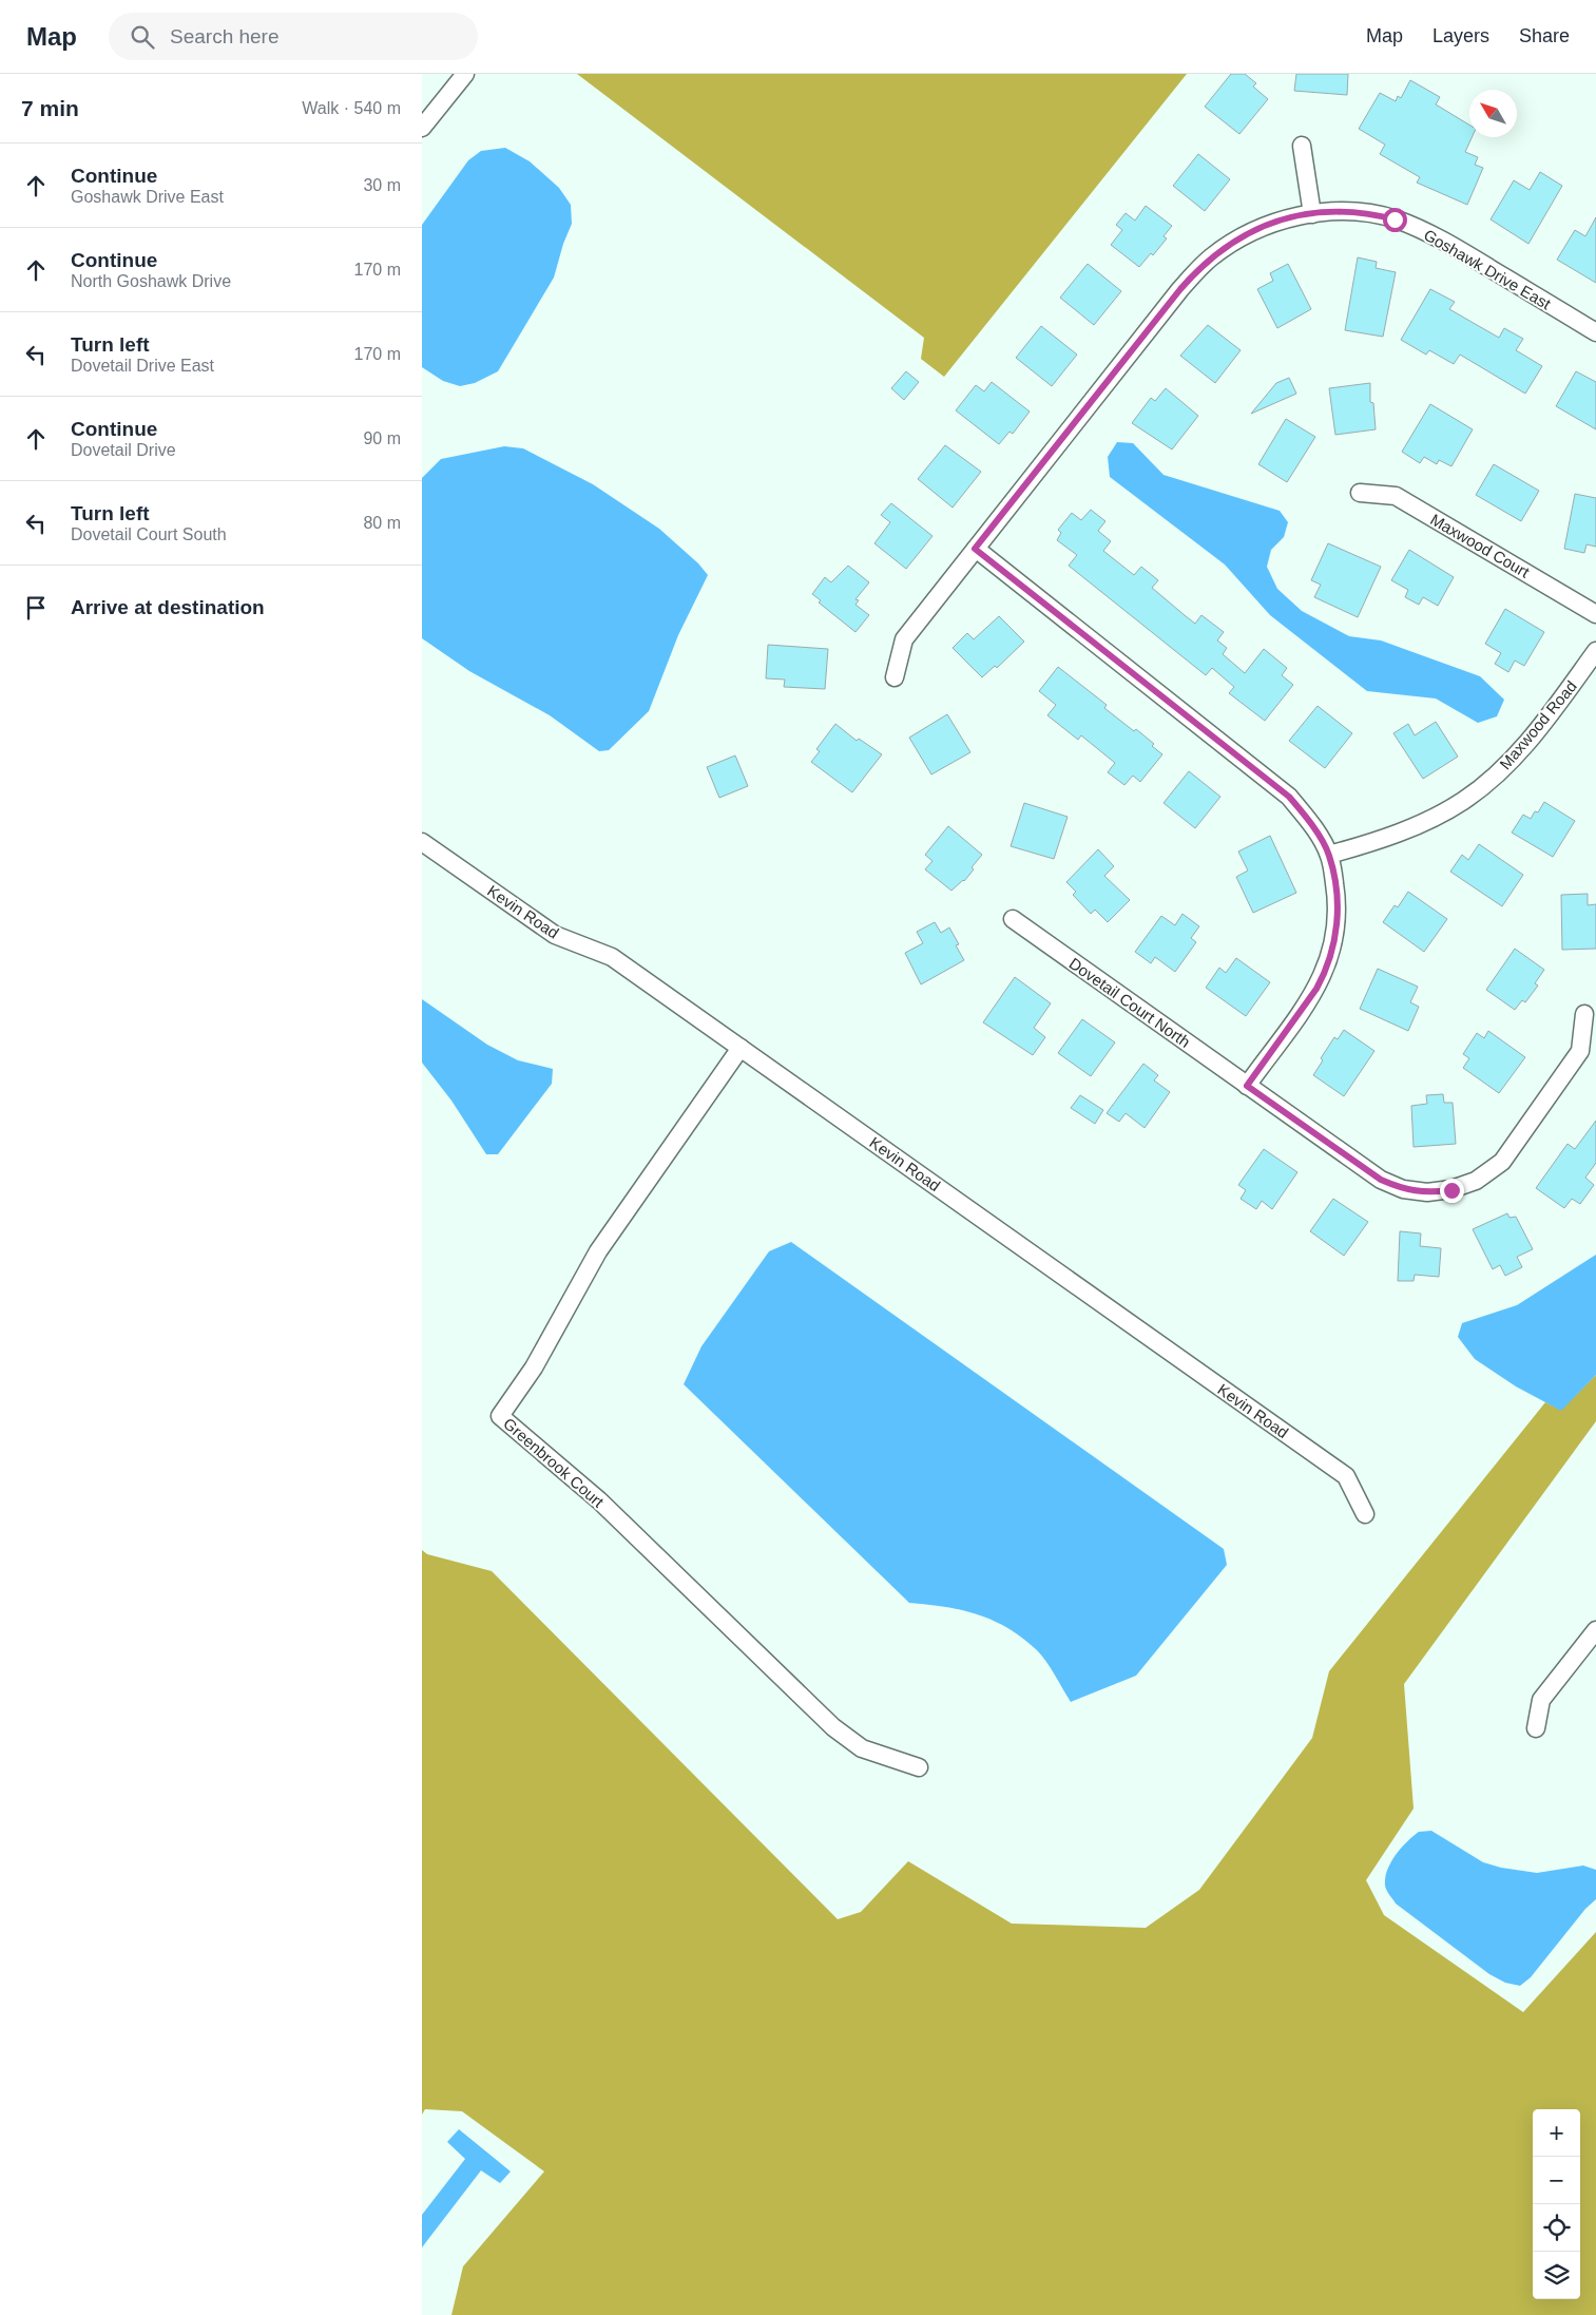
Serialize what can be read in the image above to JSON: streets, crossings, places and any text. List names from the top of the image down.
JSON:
{
  "streets": {
    "street": [
      "Goshawk Drive East",
      "Maxwood Court",
      "Maxwood Road",
      "Kevin Road",
      "Dovetail Court North",
      "Greenbrook Court"
    ]
  },
  "crossings": [
    ["Kevin Road", "Greenbrook Court"]
  ],
  "north": "top left",
  "page": {
    "header": "Map",
    "search": "Search here",
    "nav": ["Map", "Layers", "Share"],
    "heading": ["7 min", "Walk · 540 m"],
    "list": [
      ["Continue", "Goshawk Drive East", "30 m"],
      ["Continue", "North Goshawk Drive", "170 m"],
      ["Turn left", "Dovetail Drive East", "170 m"],
      ["Continue", "Dovetail Drive", "90 m"],
      ["Turn left", "Dovetail Court South", "80 m"],
      "Arrive at destination"
    ],
    "map_buttons": ["+", "−"]
  }
}
